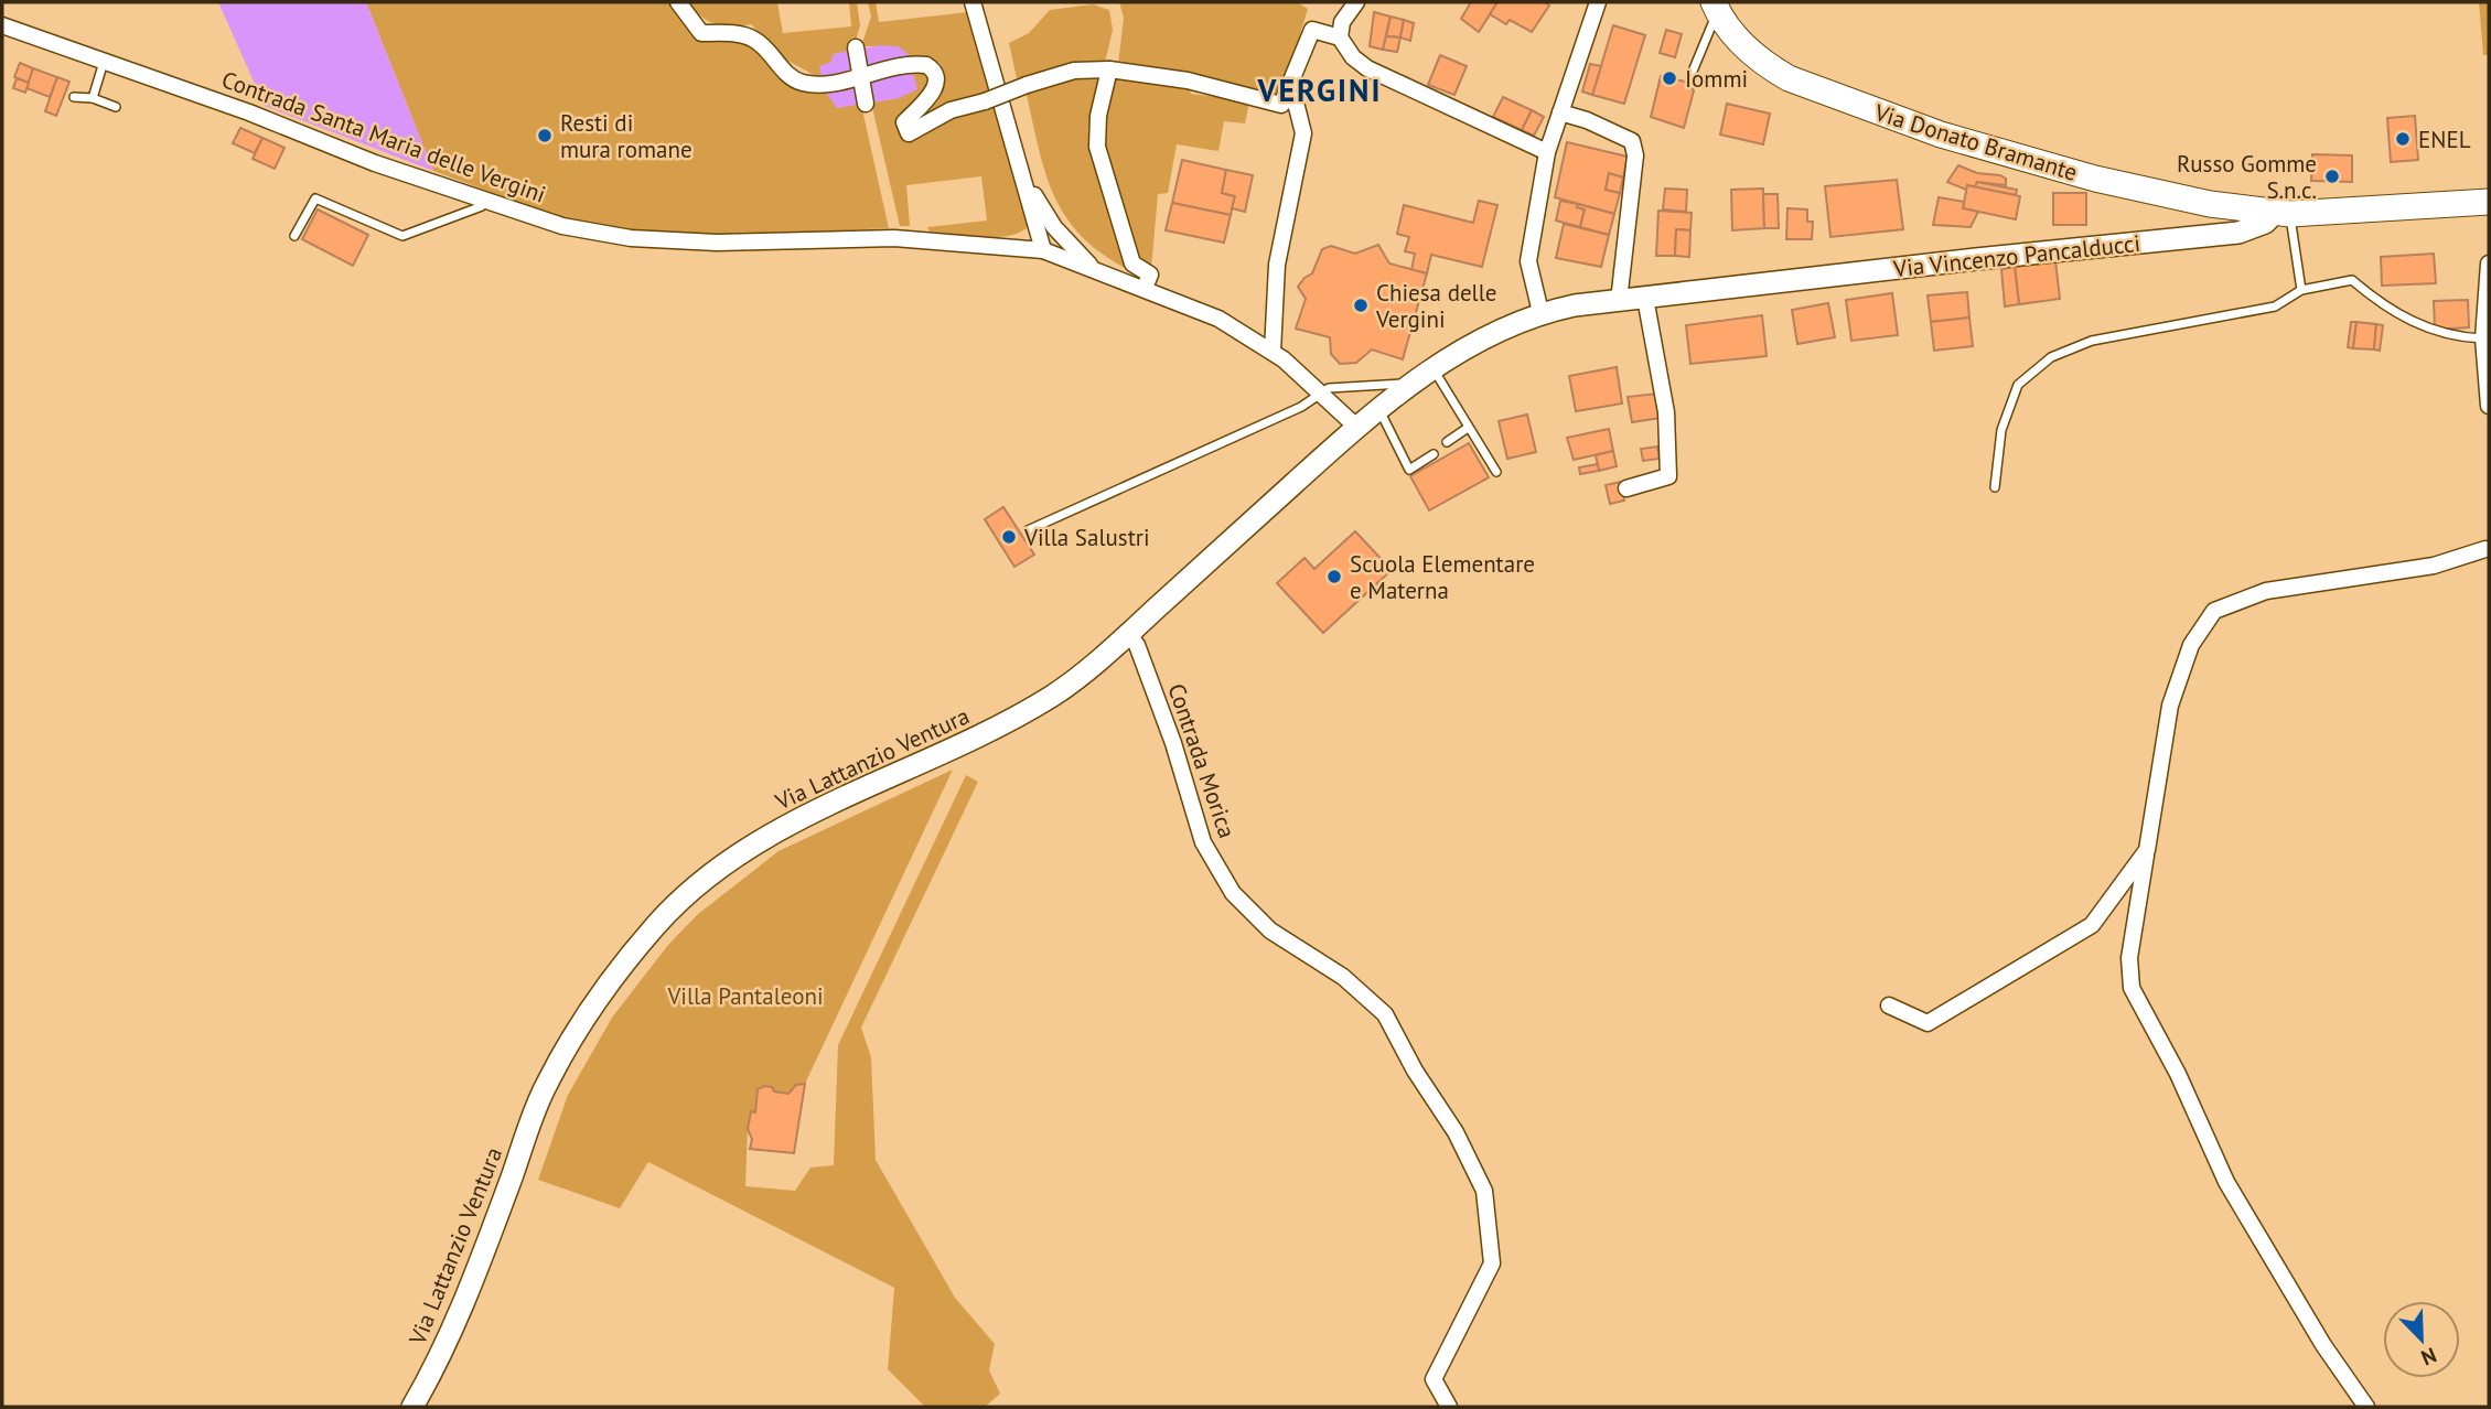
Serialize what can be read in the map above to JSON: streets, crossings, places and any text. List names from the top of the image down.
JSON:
{
  "streets": {
    "main road": ["Via Donato Bramante", "Via Vincenzo Pancalducci", "Via Lattanzio Ventura"],
    "street": ["Contrada Santa Maria delle Vergini", "Contrada Morica"]
  },
  "crossings": [
    ["Contrada Santa Maria delle Vergini", "Via Lattanzio Ventura"],
    ["Via Donato Bramante", "Via Vincenzo Pancalducci"],
    ["Via Vincenzo Pancalducci", "Via Lattanzio Ventura"],
    ["Via Lattanzio Ventura", "Contrada Morica"]
  ],
  "districts": ["VERGINI"],
  "parks": ["Villa Pantaleoni"],
  "places": [
    "Iommi",
    "Resti di mura romane",
    "ENEL",
    "Russo Gomme S.n.c.",
    "Chiesa delle Vergini",
    "Villa Salustri",
    "Scuola Elementare e Materna"
  ],
  "north": "bottom right"
}
